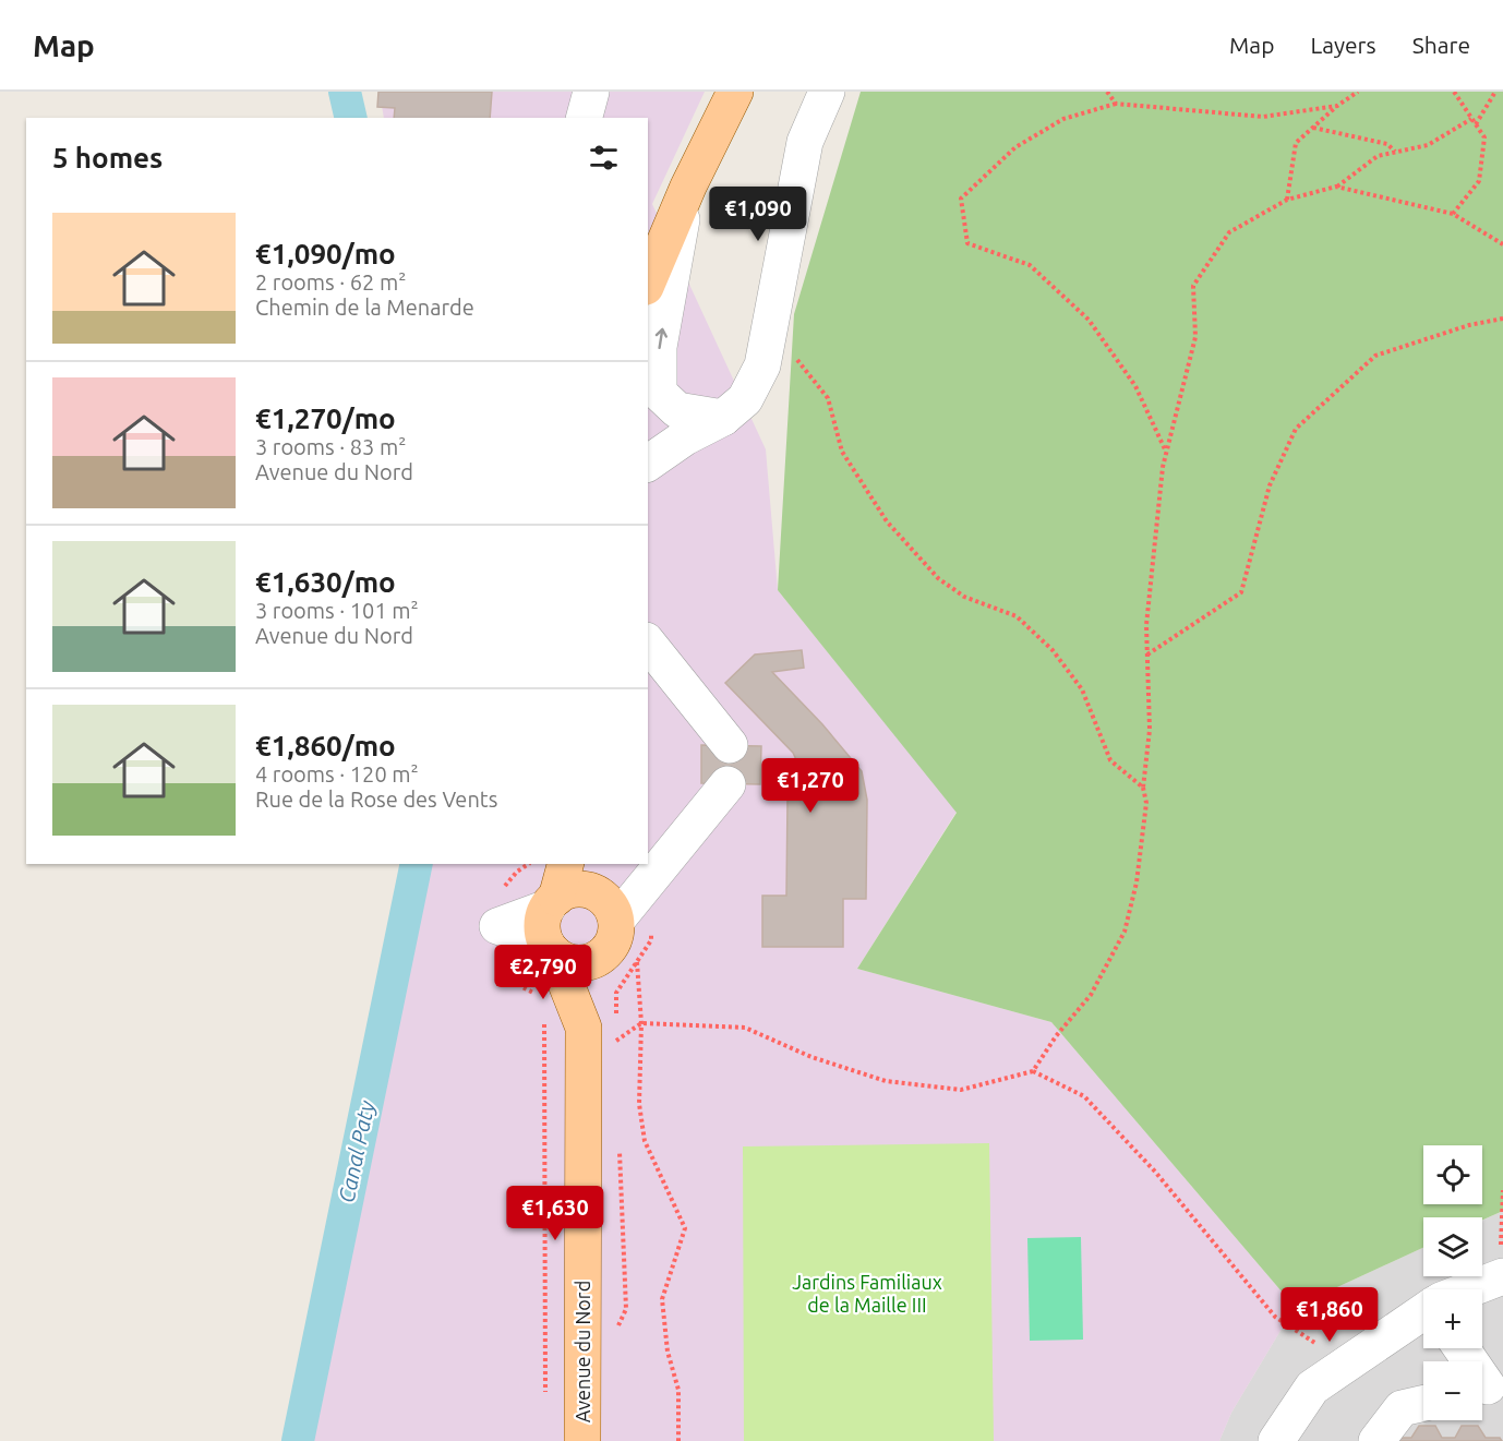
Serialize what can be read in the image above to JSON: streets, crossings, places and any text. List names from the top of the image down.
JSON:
{
  "streets": {
    "main road": ["Avenue du Nord"]
  },
  "water": ["Canal Paty"],
  "parks": ["Jardins Familiaux de la Maille III"],
  "page": {
    "header": "Map",
    "nav": ["Map", "Layers", "Share"],
    "heading": "5 homes",
    "price": [
      "€1,090",
      "€1,270",
      "€2,790",
      "€1,630",
      "€1,860"
    ],
    "list": [
      {
        "name": "€1,090/mo",
        "note": "2 rooms · 62 m² · Chemin de la Menarde"
      },
      {
        "name": "€1,270/mo",
        "note": "3 rooms · 83 m² · Avenue du Nord"
      },
      {
        "name": "€1,630/mo",
        "note": "3 rooms · 101 m² · Avenue du Nord"
      },
      {
        "name": "€1,860/mo",
        "note": "4 rooms · 120 m² · Rue de la Rose des Vents"
      }
    ],
    "map_buttons": ["+", "−"]
  }
}
